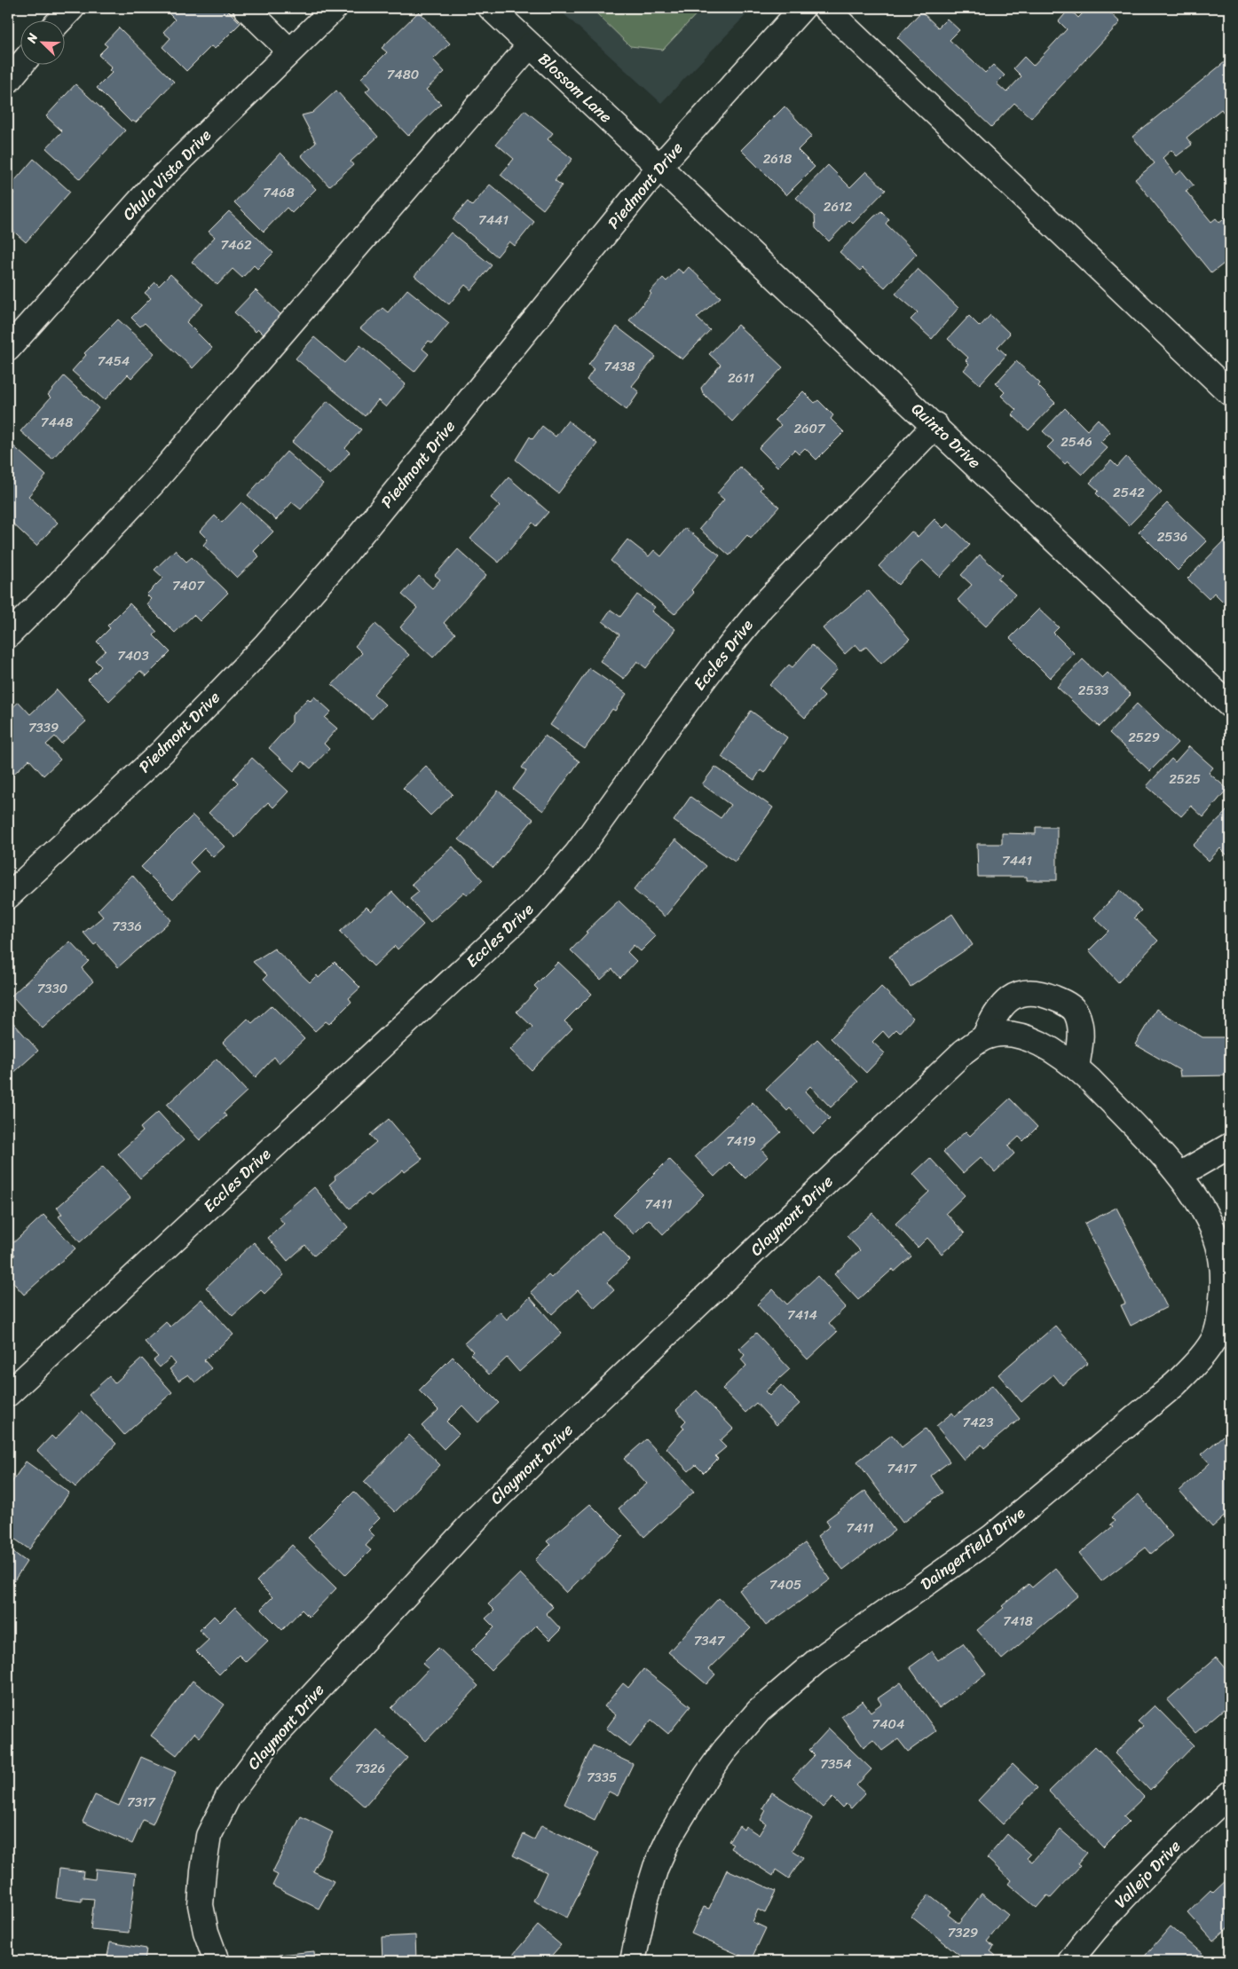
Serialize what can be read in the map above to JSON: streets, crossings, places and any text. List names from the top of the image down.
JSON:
{
  "streets": {
    "street": [
      "Blossom Lane",
      "Chula Vista Drive",
      "Piedmont Drive",
      "Quinto Drive",
      "Eccles Drive",
      "Claymont Drive",
      "Daingerfield Drive",
      "Vallejo Drive"
    ]
  },
  "crossings": [
    ["Blossom Lane", "Piedmont Drive"],
    ["Blossom Lane", "Quinto Drive"],
    ["Piedmont Drive", "Quinto Drive"],
    ["Quinto Drive", "Eccles Drive"],
    ["Claymont Drive", "Daingerfield Drive"]
  ],
  "house_numbers": [
    "7480",
    "2618",
    "7468",
    "2612",
    "7441",
    "7462",
    "7454",
    "7438",
    "2611",
    "7448",
    "2607",
    "2546",
    "2542",
    "2536",
    "7407",
    "7403",
    "2533",
    "7339",
    "2529",
    "2525",
    "7441",
    "7336",
    "7330",
    "7419",
    "7411",
    "7414",
    "7423",
    "7417",
    "7411",
    "7405",
    "7418",
    "7347",
    "7404",
    "7354",
    "7326",
    "7335",
    "7317",
    "7329"
  ],
  "north": "top left"
}
